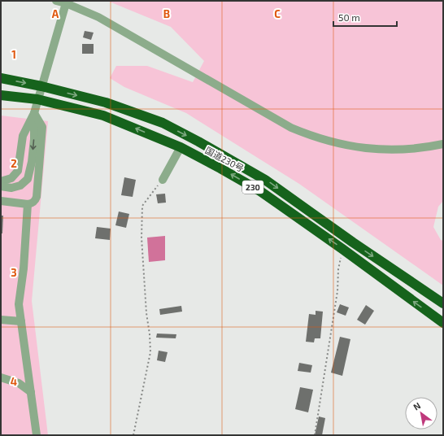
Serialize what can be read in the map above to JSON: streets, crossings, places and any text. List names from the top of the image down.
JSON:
{
  "streets": {
    "highway": ["国道230号", "230"]
  },
  "scale_bar": "50 m",
  "north": "top left",
  "grid": {
    "columns": ["A", "B", "C"],
    "rows": [
      "1",
      "2",
      "3",
      "4"
    ]
  }
}
